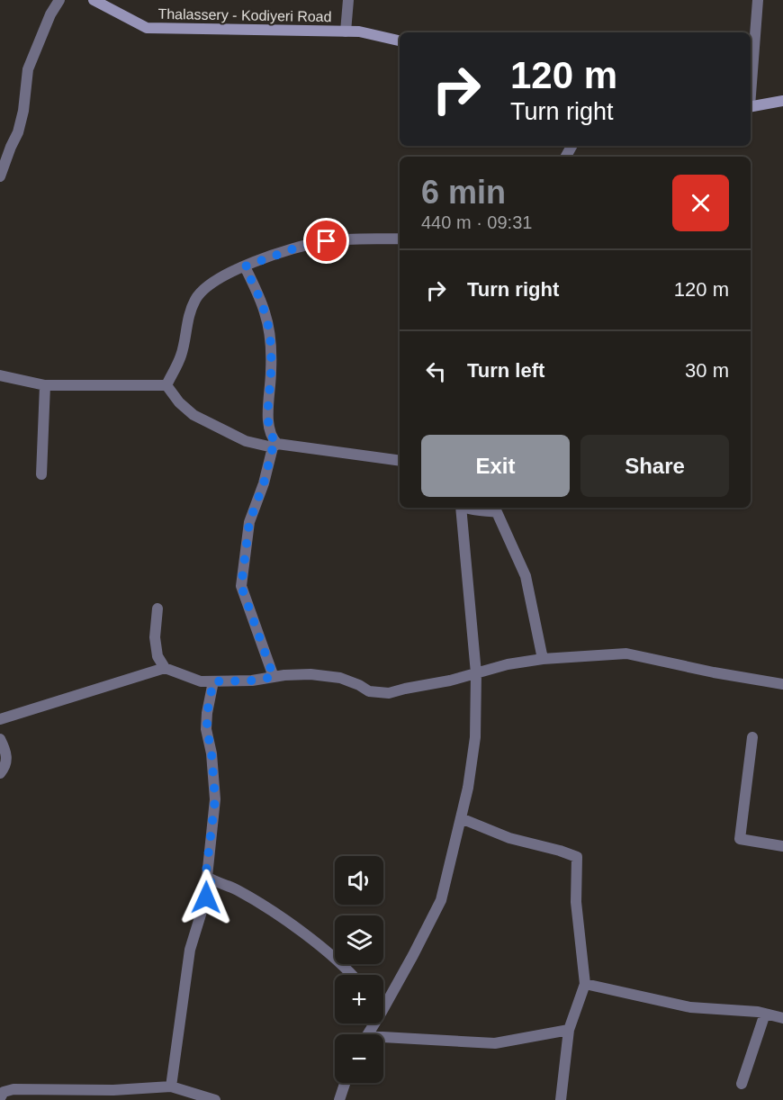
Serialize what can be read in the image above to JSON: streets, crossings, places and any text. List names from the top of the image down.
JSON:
{
  "streets": {
    "main road": ["Thalassery - Kodiyeri Road"]
  },
  "page": {
    "turn": ["120 m", "Turn right"],
    "heading": ["6 min", "440 m · 09:31"],
    "list": [
      {
        "name": "Turn right",
        "value": "120 m"
      },
      {
        "name": "Turn left",
        "value": "30 m"
      }
    ],
    "buttons": ["Exit", "Share"],
    "map_buttons": ["+", "−"]
  }
}
